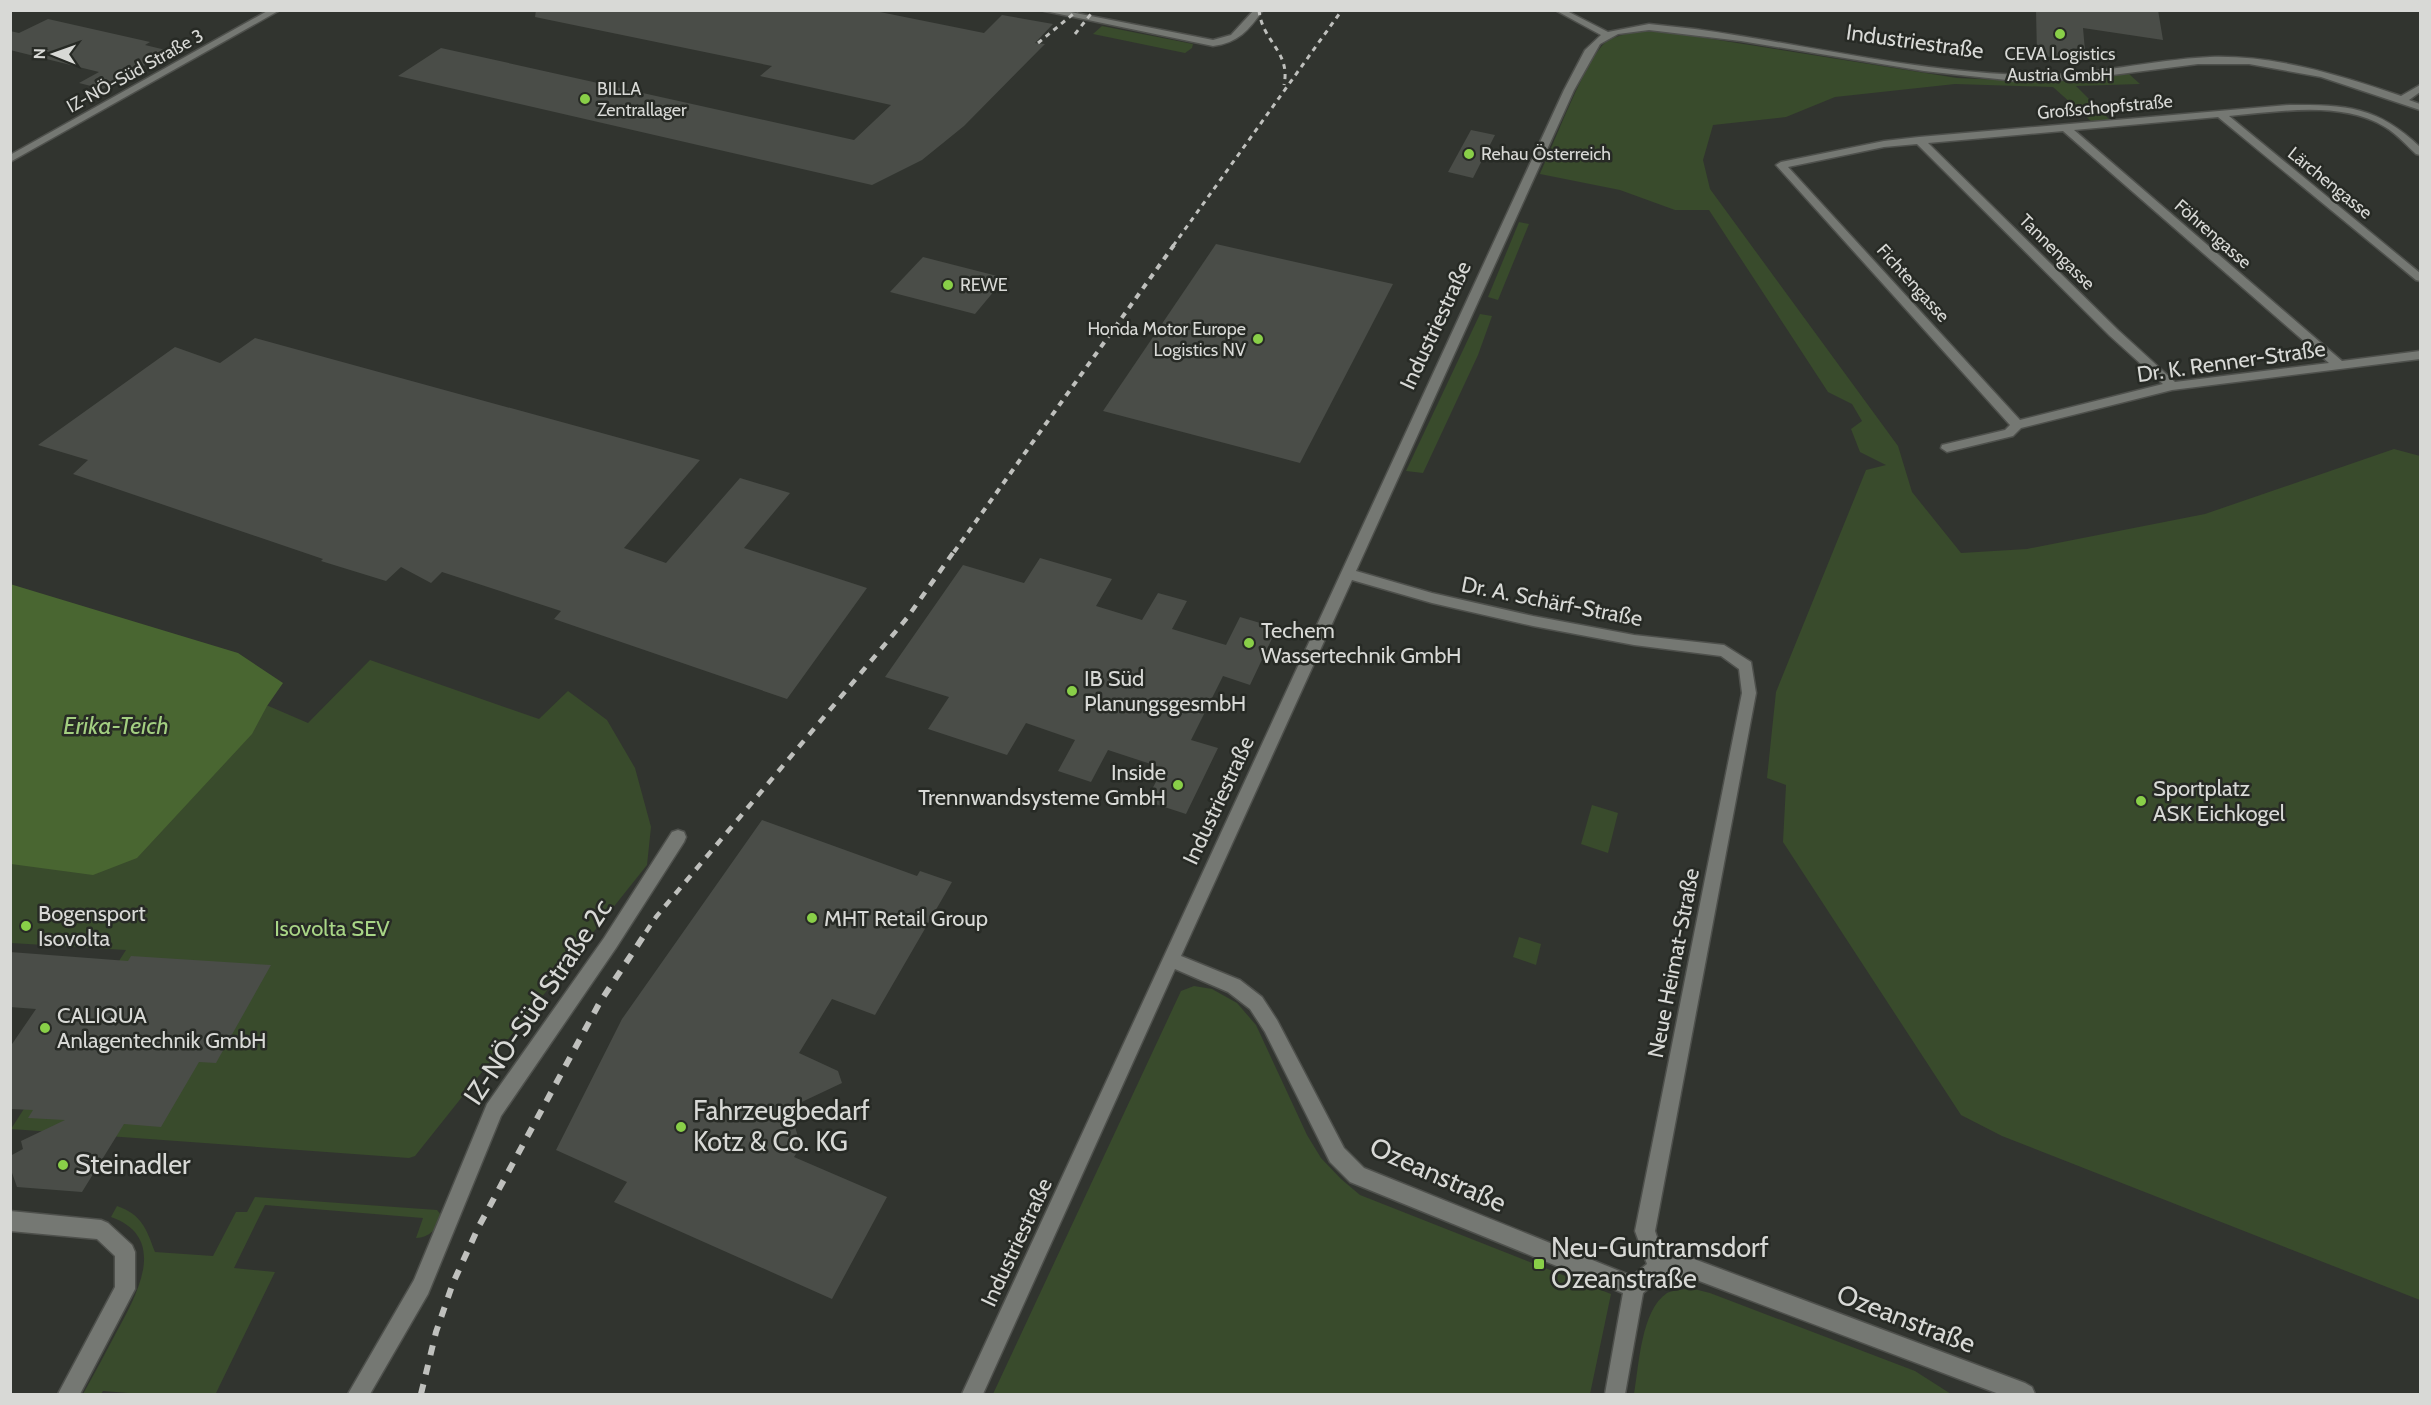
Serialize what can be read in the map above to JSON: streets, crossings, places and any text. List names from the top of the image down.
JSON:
{
  "streets": {
    "street": [
      "Industriestraße",
      "IZ-NÖ-Süd Straße 3",
      "Großschopfstraße",
      "Lärchengasse",
      "Föhrengasse",
      "Tannengasse",
      "Fichtengasse",
      "Dr. K. Renner-Straße",
      "Dr. A. Schärf-Straße",
      "Neue Heimat-Straße",
      "IZ-NÖ-Süd Straße 2c",
      "Ozeanstraße"
    ]
  },
  "crossings": [
    ["Industriestraße", "Dr. A. Schärf-Straße"],
    ["Industriestraße", "Ozeanstraße"],
    ["Großschopfstraße", "Lärchengasse"],
    ["Großschopfstraße", "Föhrengasse"],
    ["Großschopfstraße", "Tannengasse"],
    ["Großschopfstraße", "Fichtengasse"],
    ["Föhrengasse", "Dr. K. Renner-Straße"],
    ["Tannengasse", "Dr. K. Renner-Straße"],
    ["Fichtengasse", "Dr. K. Renner-Straße"],
    ["Dr. A. Schärf-Straße", "Neue Heimat-Straße"],
    ["Neue Heimat-Straße", "Ozeanstraße"]
  ],
  "water": ["Erika-Teich"],
  "parks": ["Isovolta SEV"],
  "places": {
    "other": [
      "CEVA Logistics Austria GmbH",
      "BILLA Zentrallager",
      "Rehau Österreich",
      "REWE",
      "Honda Motor Europe Logistics NV",
      "Techem Wassertechnik GmbH",
      "IB Süd PlanungsgesmbH",
      "Inside Trennwandsysteme GmbH",
      "Sportplatz ASK Eichkogel",
      "MHT Retail Group",
      "Bogensport Isovolta",
      "CALIQUA Anlagentechnik GmbH",
      "Fahrzeugbedarf Kotz & Co. KG",
      "Steinadler"
    ],
    "transit": ["Neu-Guntramsdorf Ozeanstraße"]
  },
  "north": "left"
}
